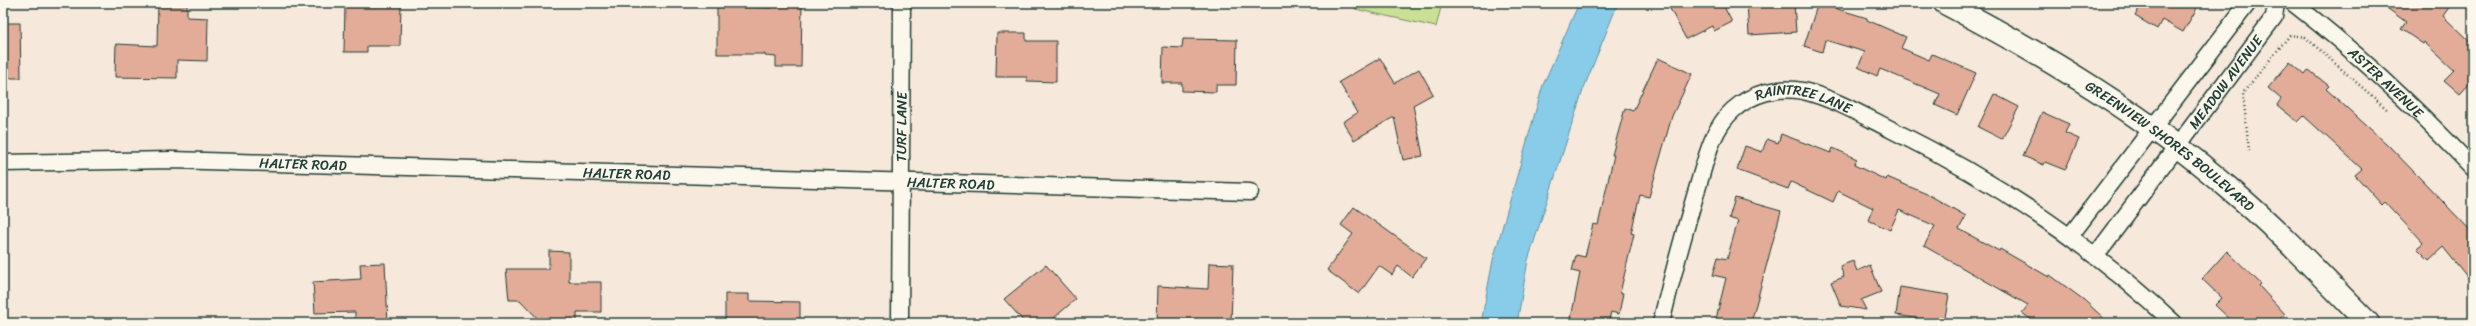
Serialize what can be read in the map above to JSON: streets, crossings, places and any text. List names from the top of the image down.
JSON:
{
  "streets": {
    "street": [
      "MEADOW AVENUE",
      "ASTER AVENUE",
      "RAINTREE LANE",
      "TURF LANE",
      "GREENVIEW SHORES BOULEVARD",
      "HALTER ROAD"
    ]
  },
  "crossings": [
    ["MEADOW AVENUE", "RAINTREE LANE"],
    ["MEADOW AVENUE", "GREENVIEW SHORES BOULEVARD"],
    ["TURF LANE", "HALTER ROAD"]
  ]
}
